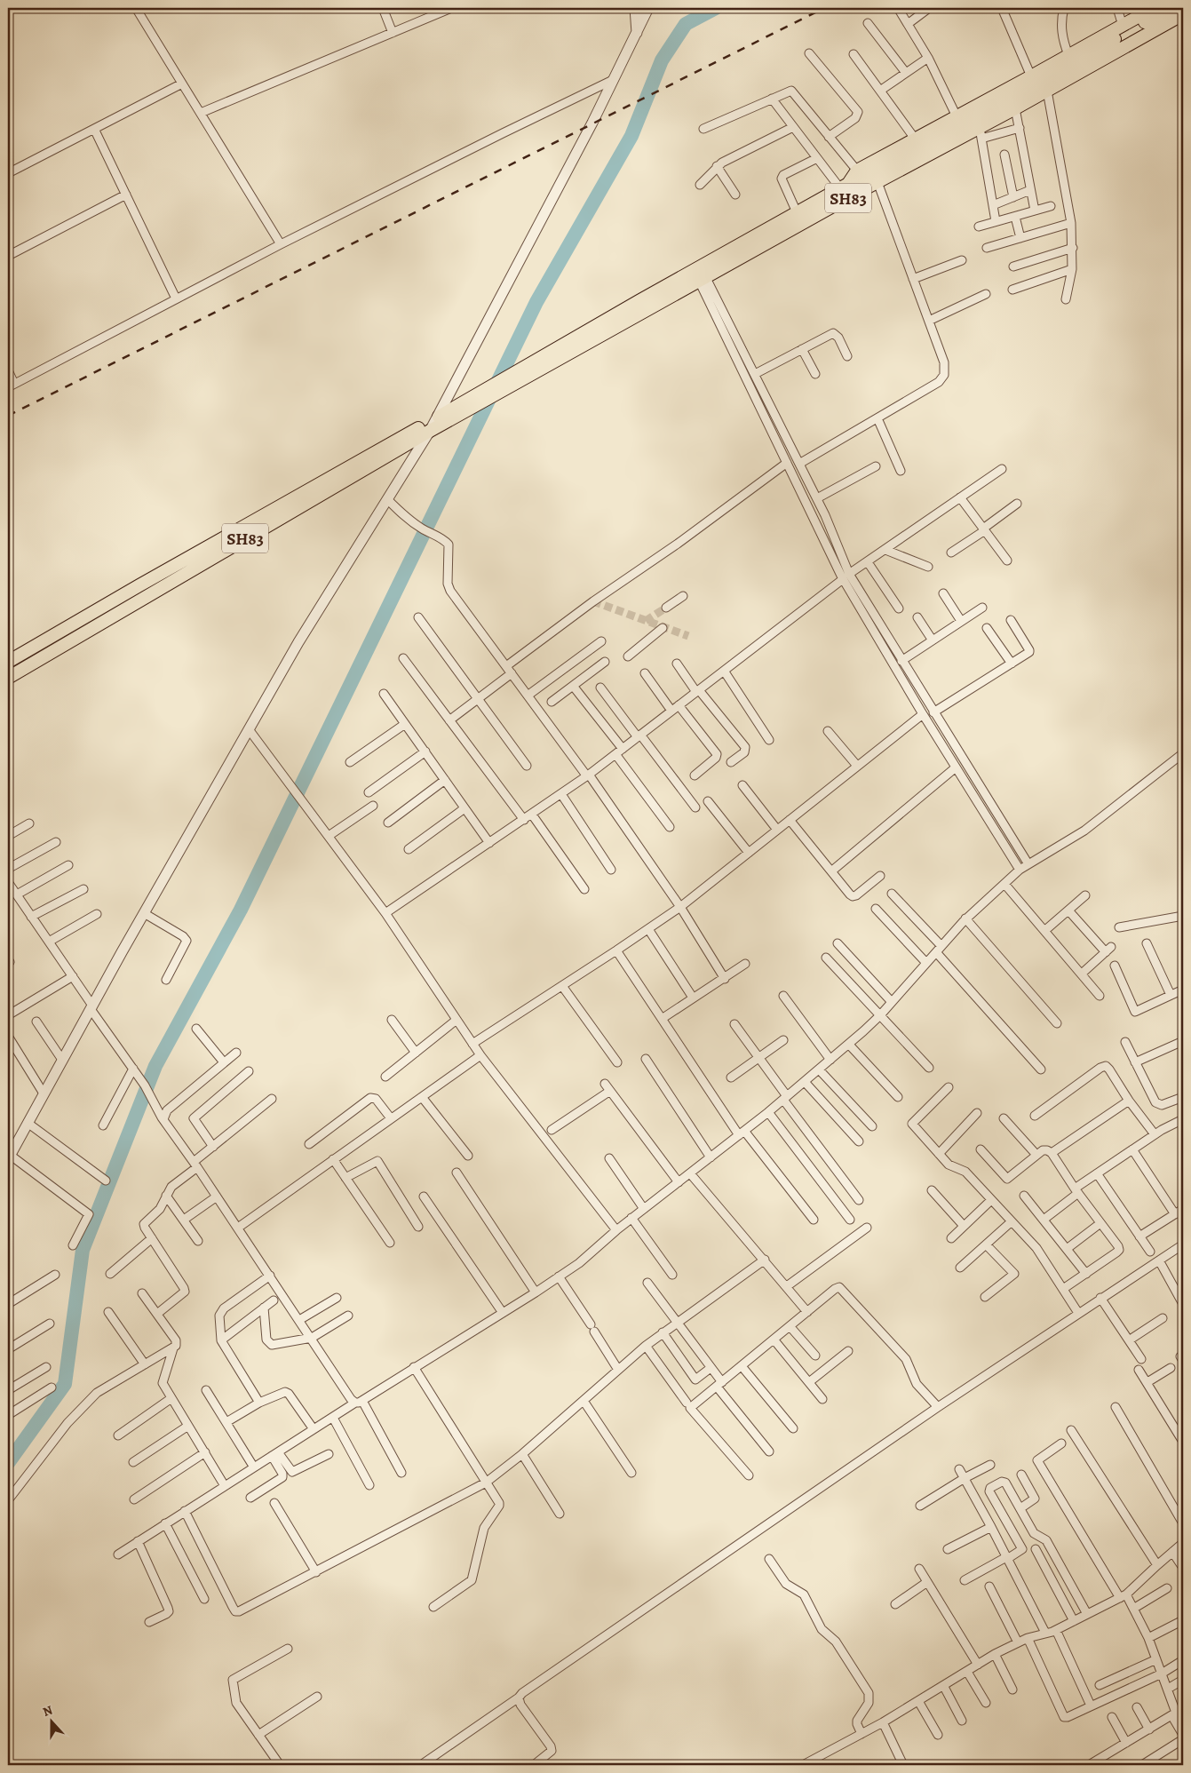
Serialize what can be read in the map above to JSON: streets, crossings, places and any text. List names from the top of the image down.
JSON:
{
  "streets": {
    "main road": ["SH83"]
  },
  "north": "top"
}
